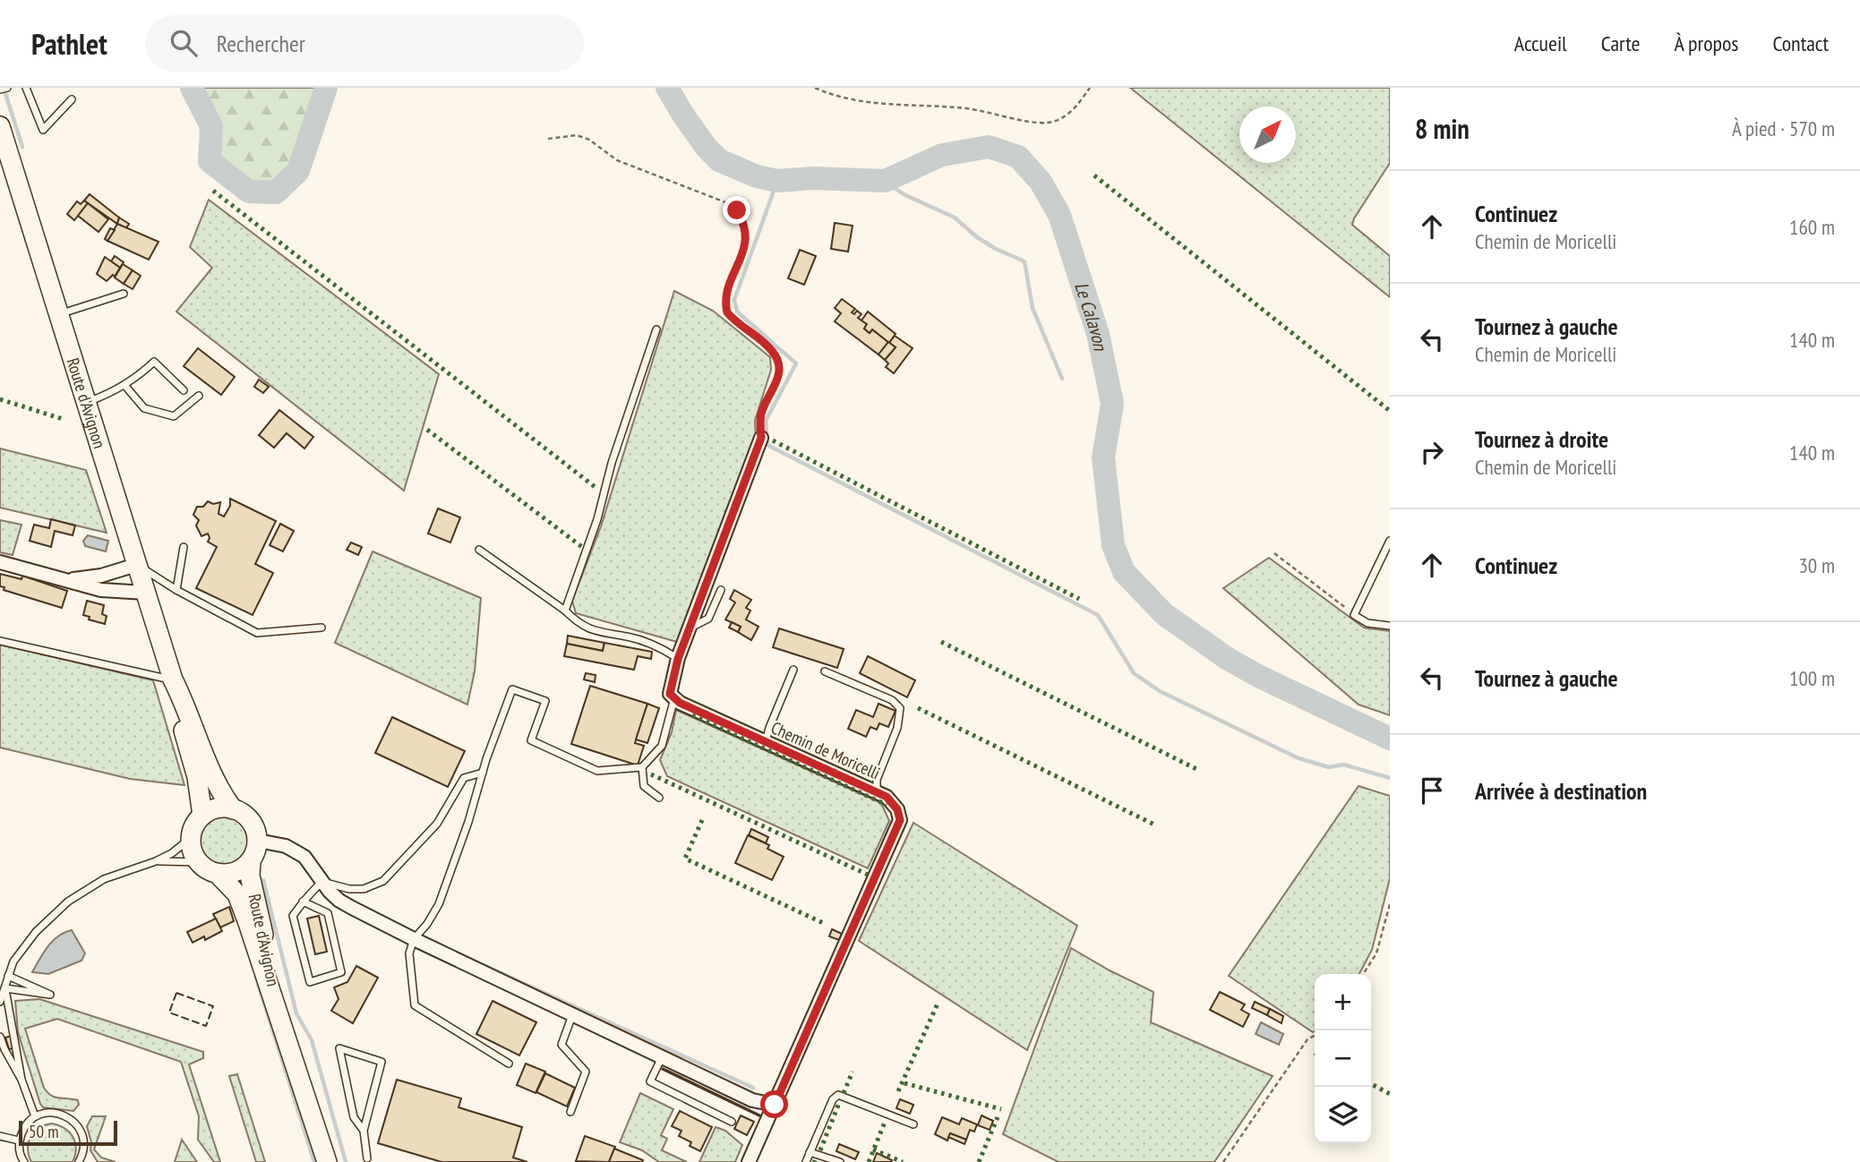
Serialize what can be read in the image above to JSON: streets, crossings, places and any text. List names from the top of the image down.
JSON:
{
  "streets": {
    "main road": ["Route d'Avignon"],
    "street": ["Chemin de Moricelli"]
  },
  "water": ["Le Calavon"],
  "scale_bar": "50 m",
  "north": "top right",
  "page": {
    "header": "Pathlet",
    "search": "Rechercher",
    "nav": [
      "Accueil",
      "Carte",
      "À propos",
      "Contact"
    ],
    "heading": ["8 min", "À pied · 570 m"],
    "list": [
      ["Continuez", "Chemin de Moricelli", "160 m"],
      ["Tournez à gauche", "Chemin de Moricelli", "140 m"],
      ["Tournez à droite", "Chemin de Moricelli", "140 m"],
      ["Continuez", "30 m"],
      ["Tournez à gauche", "100 m"],
      "Arrivée à destination"
    ],
    "map_buttons": ["+", "−"],
    "scale": "50 m"
  }
}
